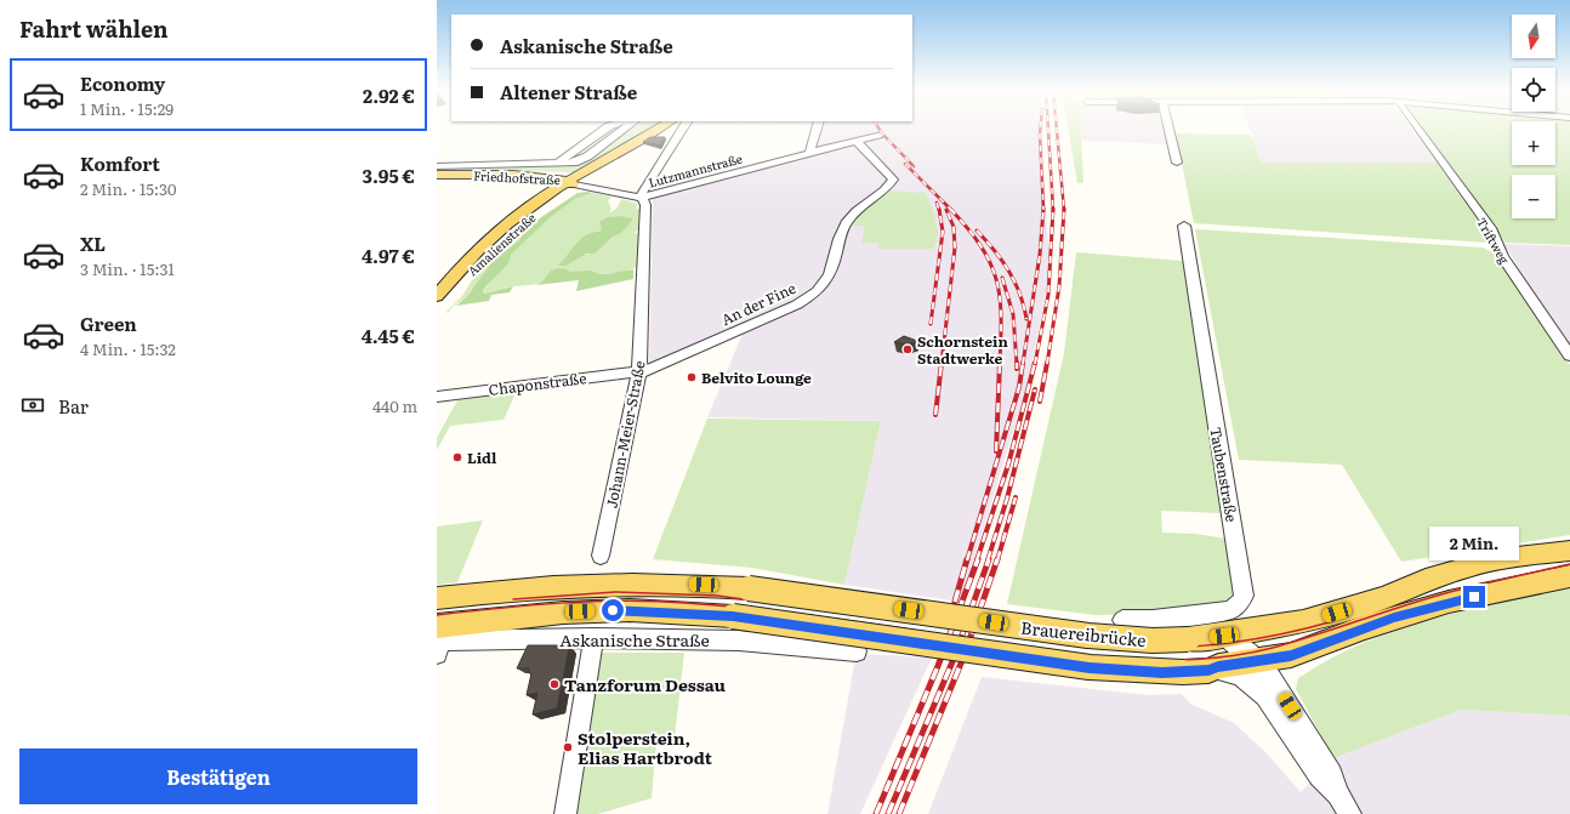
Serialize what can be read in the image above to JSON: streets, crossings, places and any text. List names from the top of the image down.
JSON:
{
  "streets": {
    "main road": [
      "Friedhofstraße",
      "Amalienstraße",
      "Brauereibrücke",
      "Askanische Straße"
    ],
    "street": [
      "Lutzmannstraße",
      "Triftweg",
      "An der Fine",
      "Chaponstraße",
      "Johann-Meier-Straße",
      "Taubenstraße"
    ]
  },
  "crossings": [
    ["Lutzmannstraße", "Friedhofstraße"],
    ["Lutzmannstraße", "Amalienstraße"],
    ["Lutzmannstraße", "An der Fine"],
    ["Lutzmannstraße", "Johann-Meier-Straße"],
    ["Friedhofstraße", "Amalienstraße"],
    ["An der Fine", "Chaponstraße"],
    ["An der Fine", "Johann-Meier-Straße"],
    ["Chaponstraße", "Johann-Meier-Straße"],
    ["Brauereibrücke", "Askanische Straße"]
  ],
  "places": [
    "Schornstein Stadtwerke",
    "Belvito Lounge",
    "Lidl",
    "Tanzforum Dessau",
    "Stolperstein, Elias Hartbrodt"
  ],
  "north": "bottom",
  "page": {
    "heading": "Fahrt wählen",
    "map_buttons": ["+", "−"],
    "banner": ["Askanische Straße", "Altener Straße"],
    "list": [
      {
        "name": "Economy",
        "note": "1 Min. · 15:29",
        "value": "2.92 €"
      },
      {
        "name": "Komfort",
        "note": "2 Min. · 15:30",
        "value": "3.95 €"
      },
      {
        "name": "XL",
        "note": "3 Min. · 15:31",
        "value": "4.97 €"
      },
      {
        "name": "Green",
        "note": "4 Min. · 15:32",
        "value": "4.45 €"
      }
    ],
    "pay": ["Bar", "440 m"],
    "bubble": "2 Min.",
    "buttons": "Bestätigen"
  }
}
